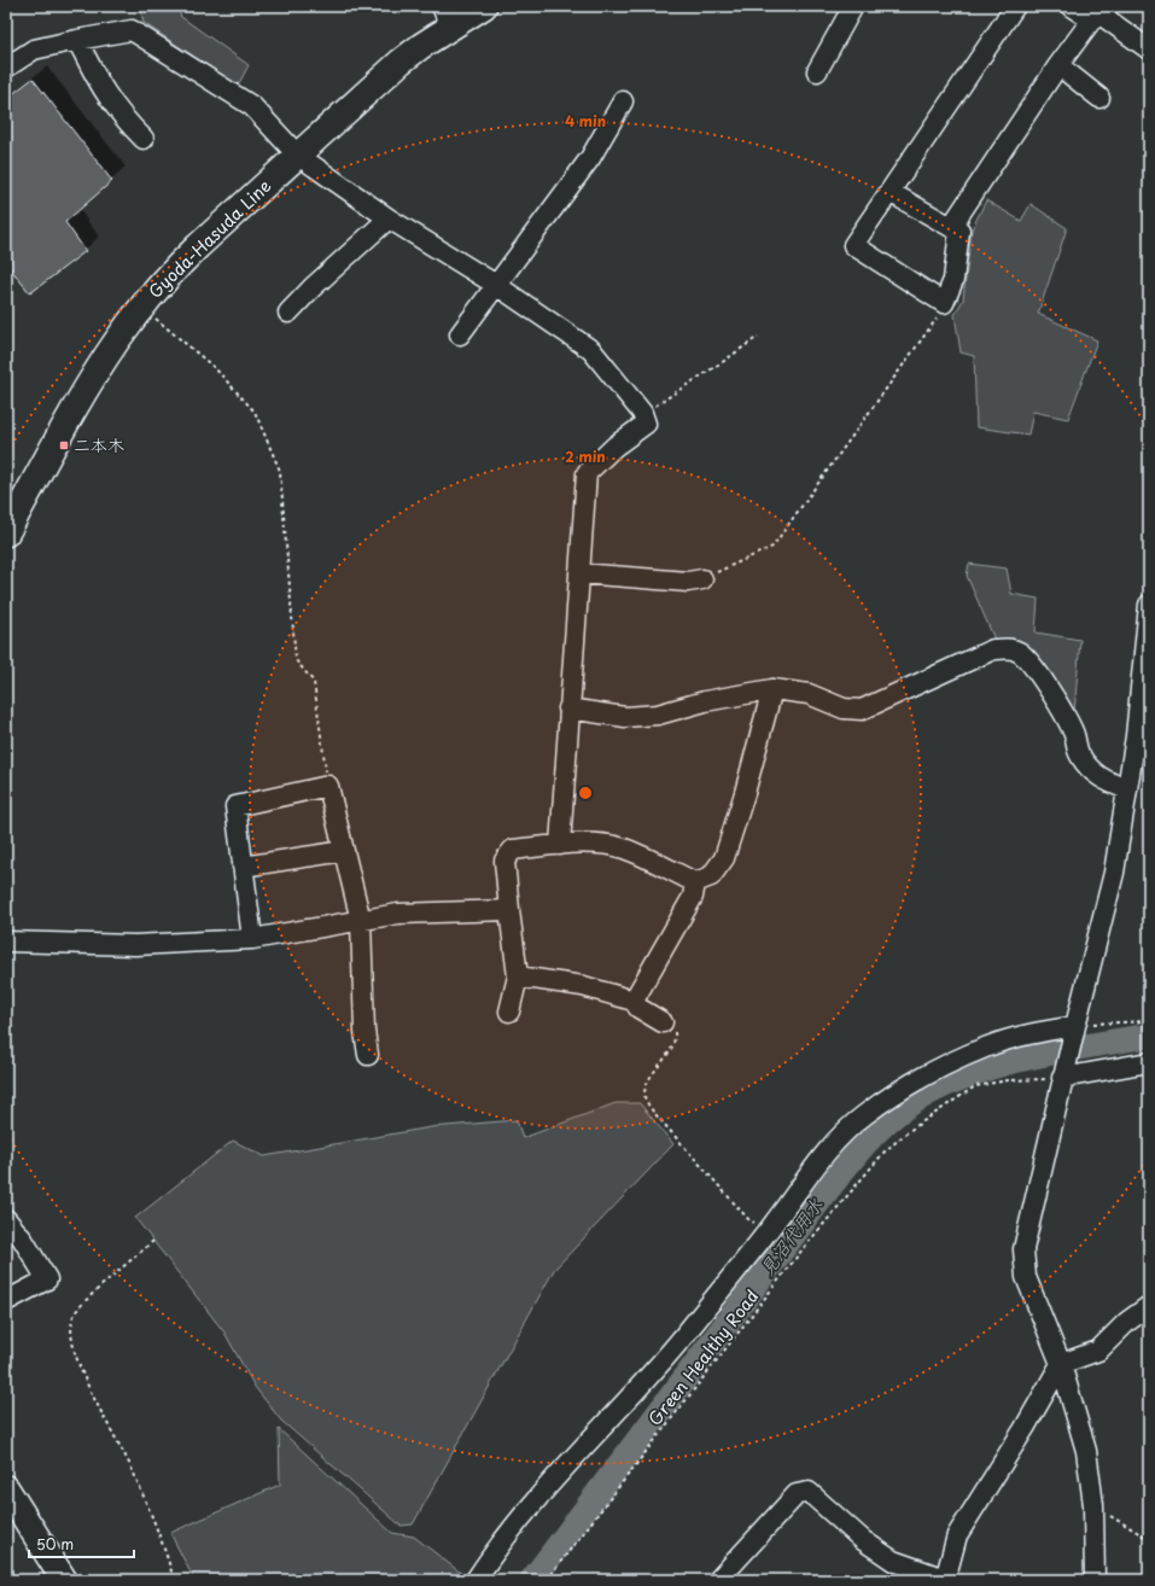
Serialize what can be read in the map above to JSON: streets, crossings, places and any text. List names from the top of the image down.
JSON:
{
  "streets": {
    "main road": ["Gyoda-Hasuda Line"],
    "path": ["Green Healthy Road"]
  },
  "water": ["見沼代用水"],
  "places": {
    "transit": ["二本木"]
  },
  "scale_bar": "50 m",
  "rings": ["4 min", "2 min"]
}
